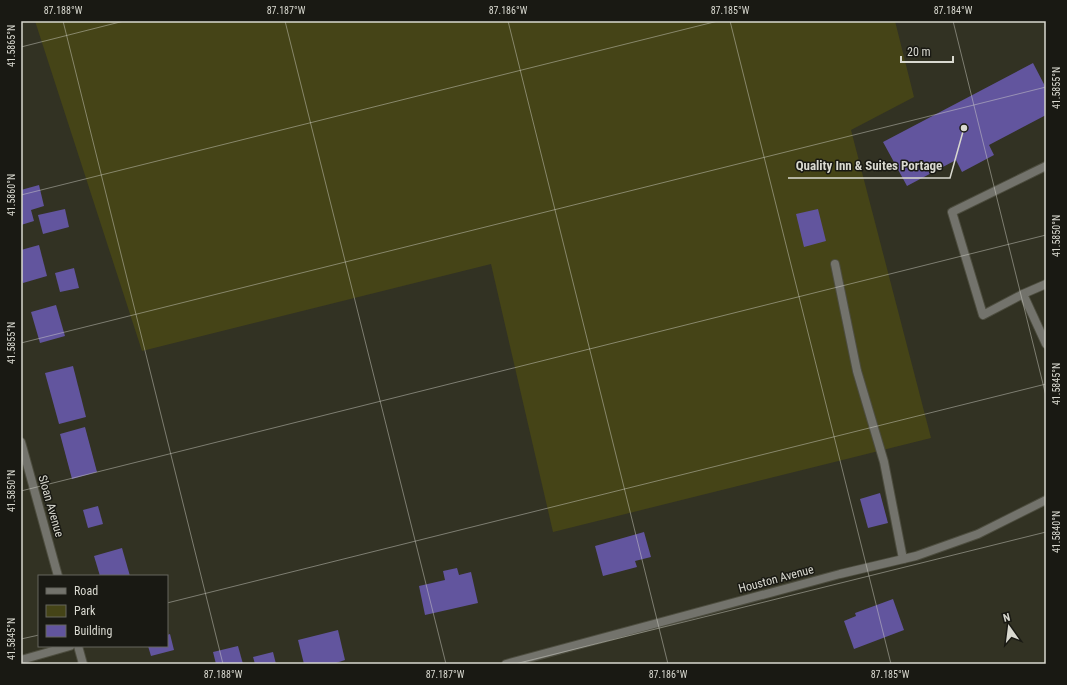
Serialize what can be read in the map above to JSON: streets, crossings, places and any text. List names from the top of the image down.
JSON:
{
  "streets": {
    "street": ["Sloan Avenue", "Houston Avenue"]
  },
  "places": ["Quality Inn & Suites Portage"],
  "legend": ["Road", "Park", "Building"],
  "scale_bar": "20 m",
  "north": "top",
  "coordinates": [
    "87.188°W",
    "87.187°W",
    "87.186°W",
    "87.185°W",
    "87.184°W",
    "41.5865°N",
    "41.5855°N",
    "41.5860°N",
    "41.5850°N",
    "41.5845°N",
    "41.5840°N"
  ]
}
